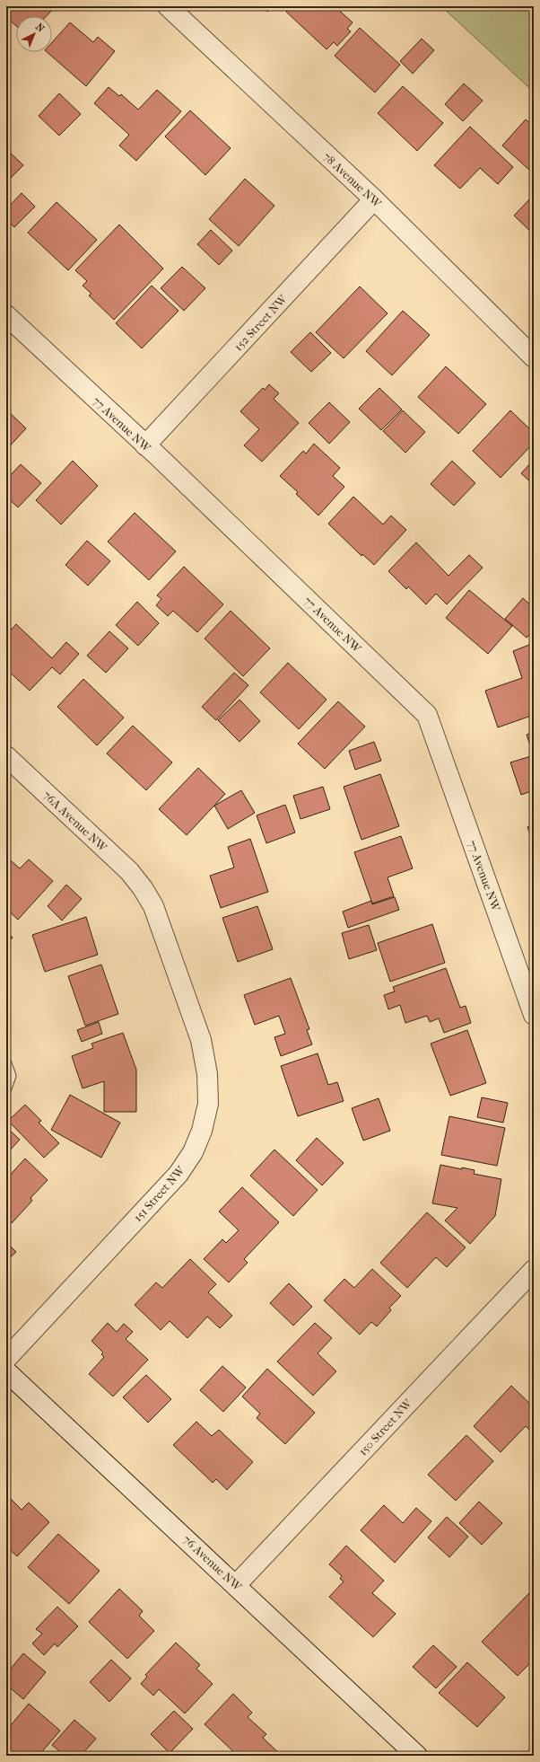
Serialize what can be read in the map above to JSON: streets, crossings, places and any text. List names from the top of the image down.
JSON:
{
  "streets": {
    "street": [
      "78 Avenue NW",
      "152 Street NW",
      "77 Avenue NW",
      "76A Avenue NW",
      "151 Street NW",
      "150 Street NW",
      "76 Avenue NW"
    ]
  },
  "crossings": [
    ["78 Avenue NW", "152 Street NW"],
    ["152 Street NW", "77 Avenue NW"],
    ["76A Avenue NW", "151 Street NW"],
    ["150 Street NW", "76 Avenue NW"]
  ],
  "north": "top right"
}
